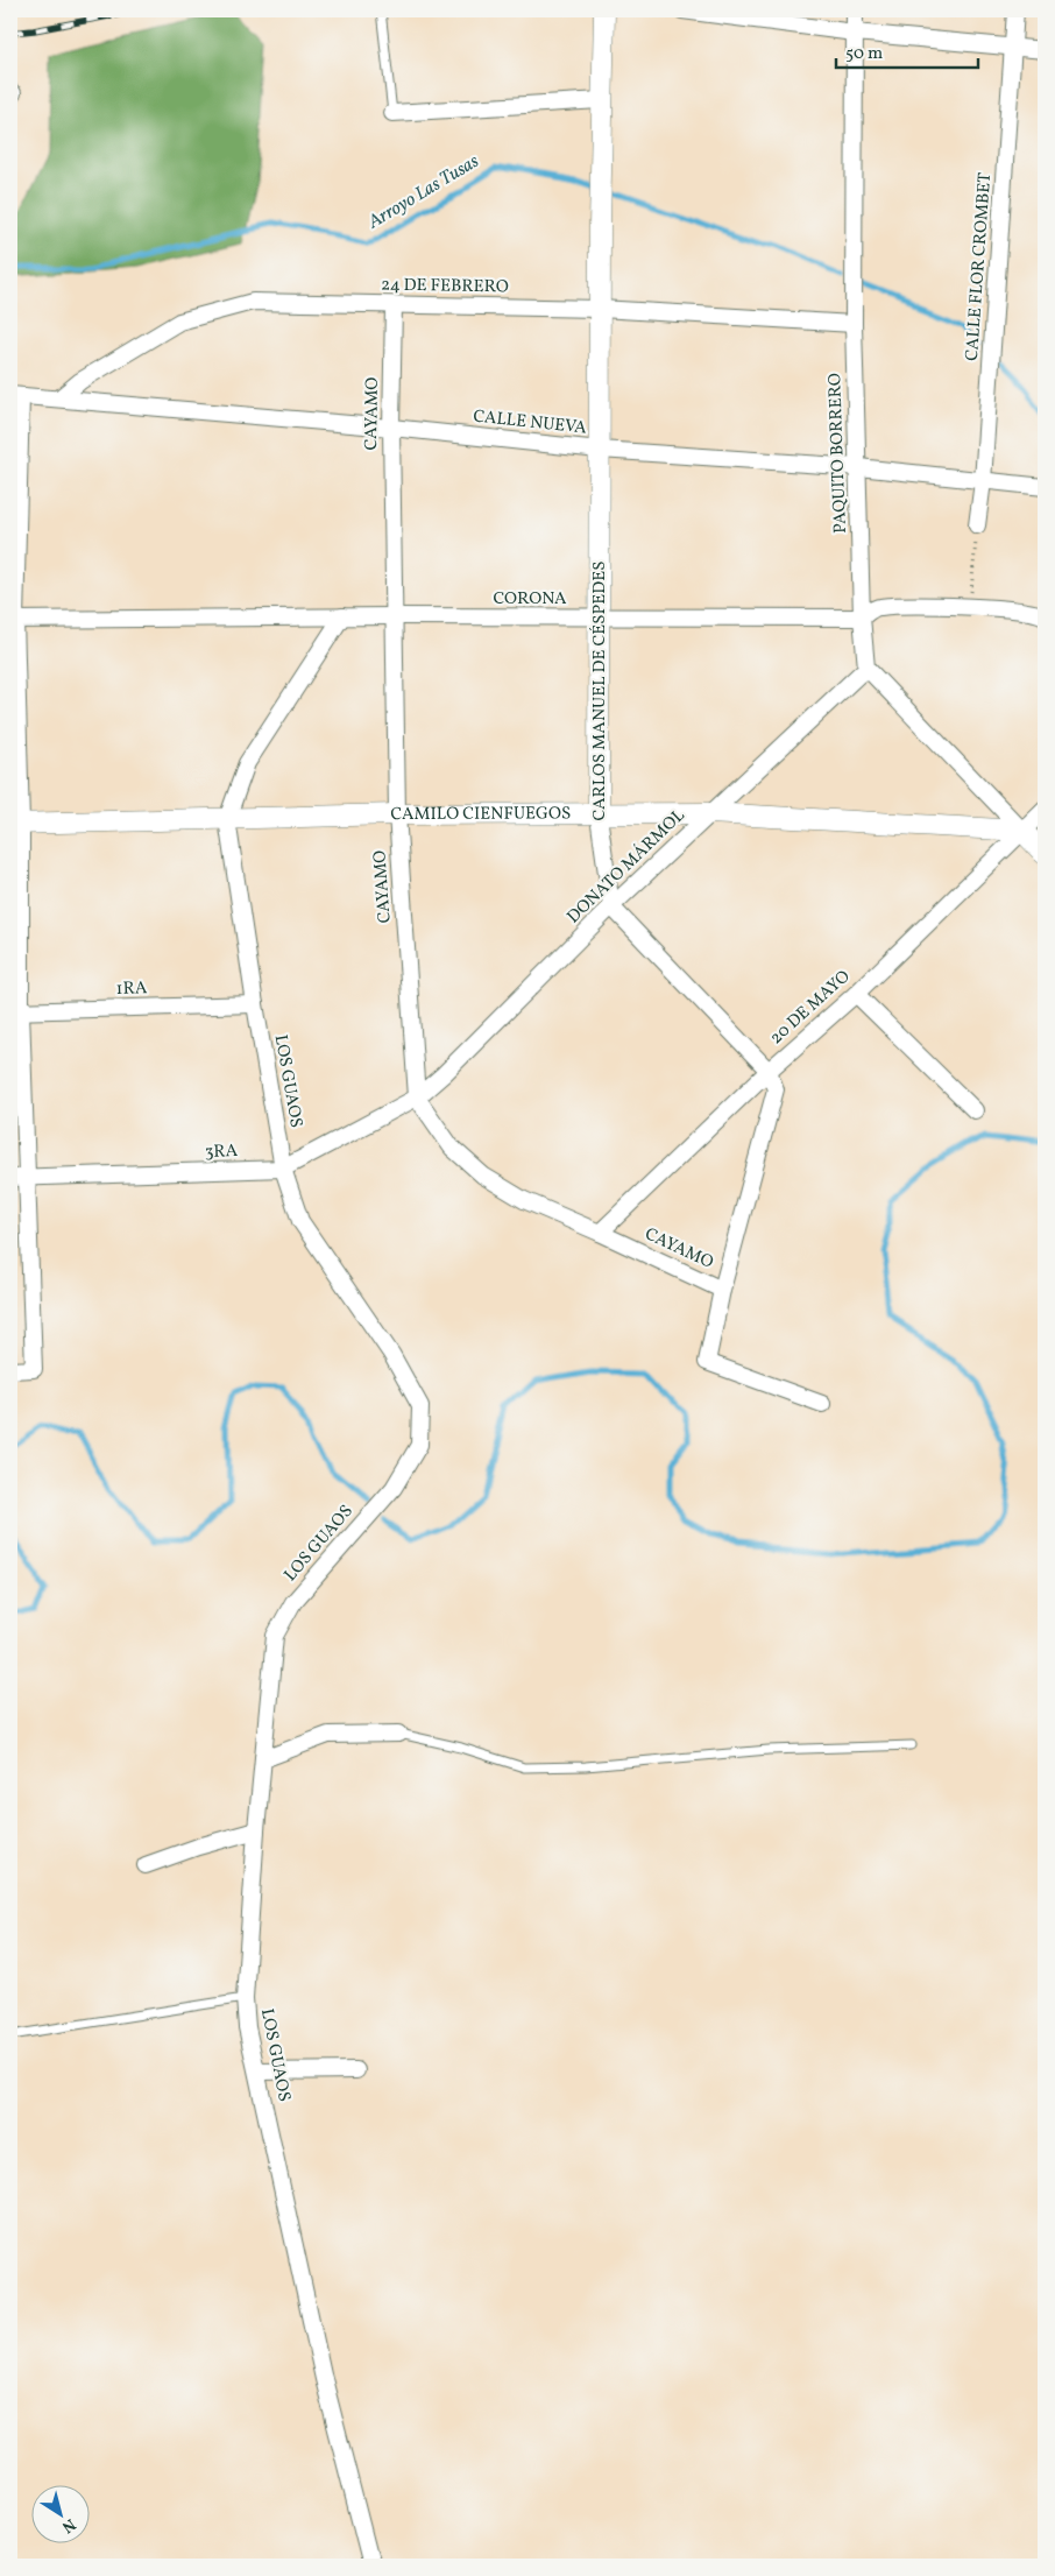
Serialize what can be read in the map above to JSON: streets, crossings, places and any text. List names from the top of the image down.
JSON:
{
  "streets": {
    "street": [
      "CALLE FLOR CROMBET",
      "24 DE FEBRERO",
      "CAYAMO",
      "CALLE NUEVA",
      "PAQUITO BORRERO",
      "CORONA",
      "CARLOS MANUEL DE CÉSPEDES",
      "CAMILO CIENFUEGOS",
      "DONATO MÁRMOL",
      "1RA",
      "20 DE MAYO",
      "LOS GUAOS",
      "3RA"
    ]
  },
  "crossings": [
    ["CALLE FLOR CROMBET", "CALLE NUEVA"],
    ["24 DE FEBRERO", "CAYAMO"],
    ["24 DE FEBRERO", "CALLE NUEVA"],
    ["24 DE FEBRERO", "PAQUITO BORRERO"],
    ["24 DE FEBRERO", "CARLOS MANUEL DE CÉSPEDES"],
    ["CAYAMO", "CALLE NUEVA"],
    ["CAYAMO", "CORONA"],
    ["CAYAMO", "CAMILO CIENFUEGOS"],
    ["CAYAMO", "DONATO MÁRMOL"],
    ["CAYAMO", "20 DE MAYO"],
    ["CAYAMO", "3RA"],
    ["CALLE NUEVA", "PAQUITO BORRERO"],
    ["CALLE NUEVA", "CARLOS MANUEL DE CÉSPEDES"],
    ["PAQUITO BORRERO", "CORONA"],
    ["PAQUITO BORRERO", "DONATO MÁRMOL"],
    ["CORONA", "CARLOS MANUEL DE CÉSPEDES"],
    ["CORONA", "LOS GUAOS"],
    ["CARLOS MANUEL DE CÉSPEDES", "CAMILO CIENFUEGOS"],
    ["CARLOS MANUEL DE CÉSPEDES", "DONATO MÁRMOL"],
    ["CAMILO CIENFUEGOS", "DONATO MÁRMOL"],
    ["CAMILO CIENFUEGOS", "20 DE MAYO"],
    ["CAMILO CIENFUEGOS", "LOS GUAOS"],
    ["DONATO MÁRMOL", "3RA"],
    ["1RA", "LOS GUAOS"],
    ["LOS GUAOS", "3RA"]
  ],
  "water": ["Arroyo Las Tusas"],
  "scale_bar": "50 m",
  "north": "bottom right"
}
